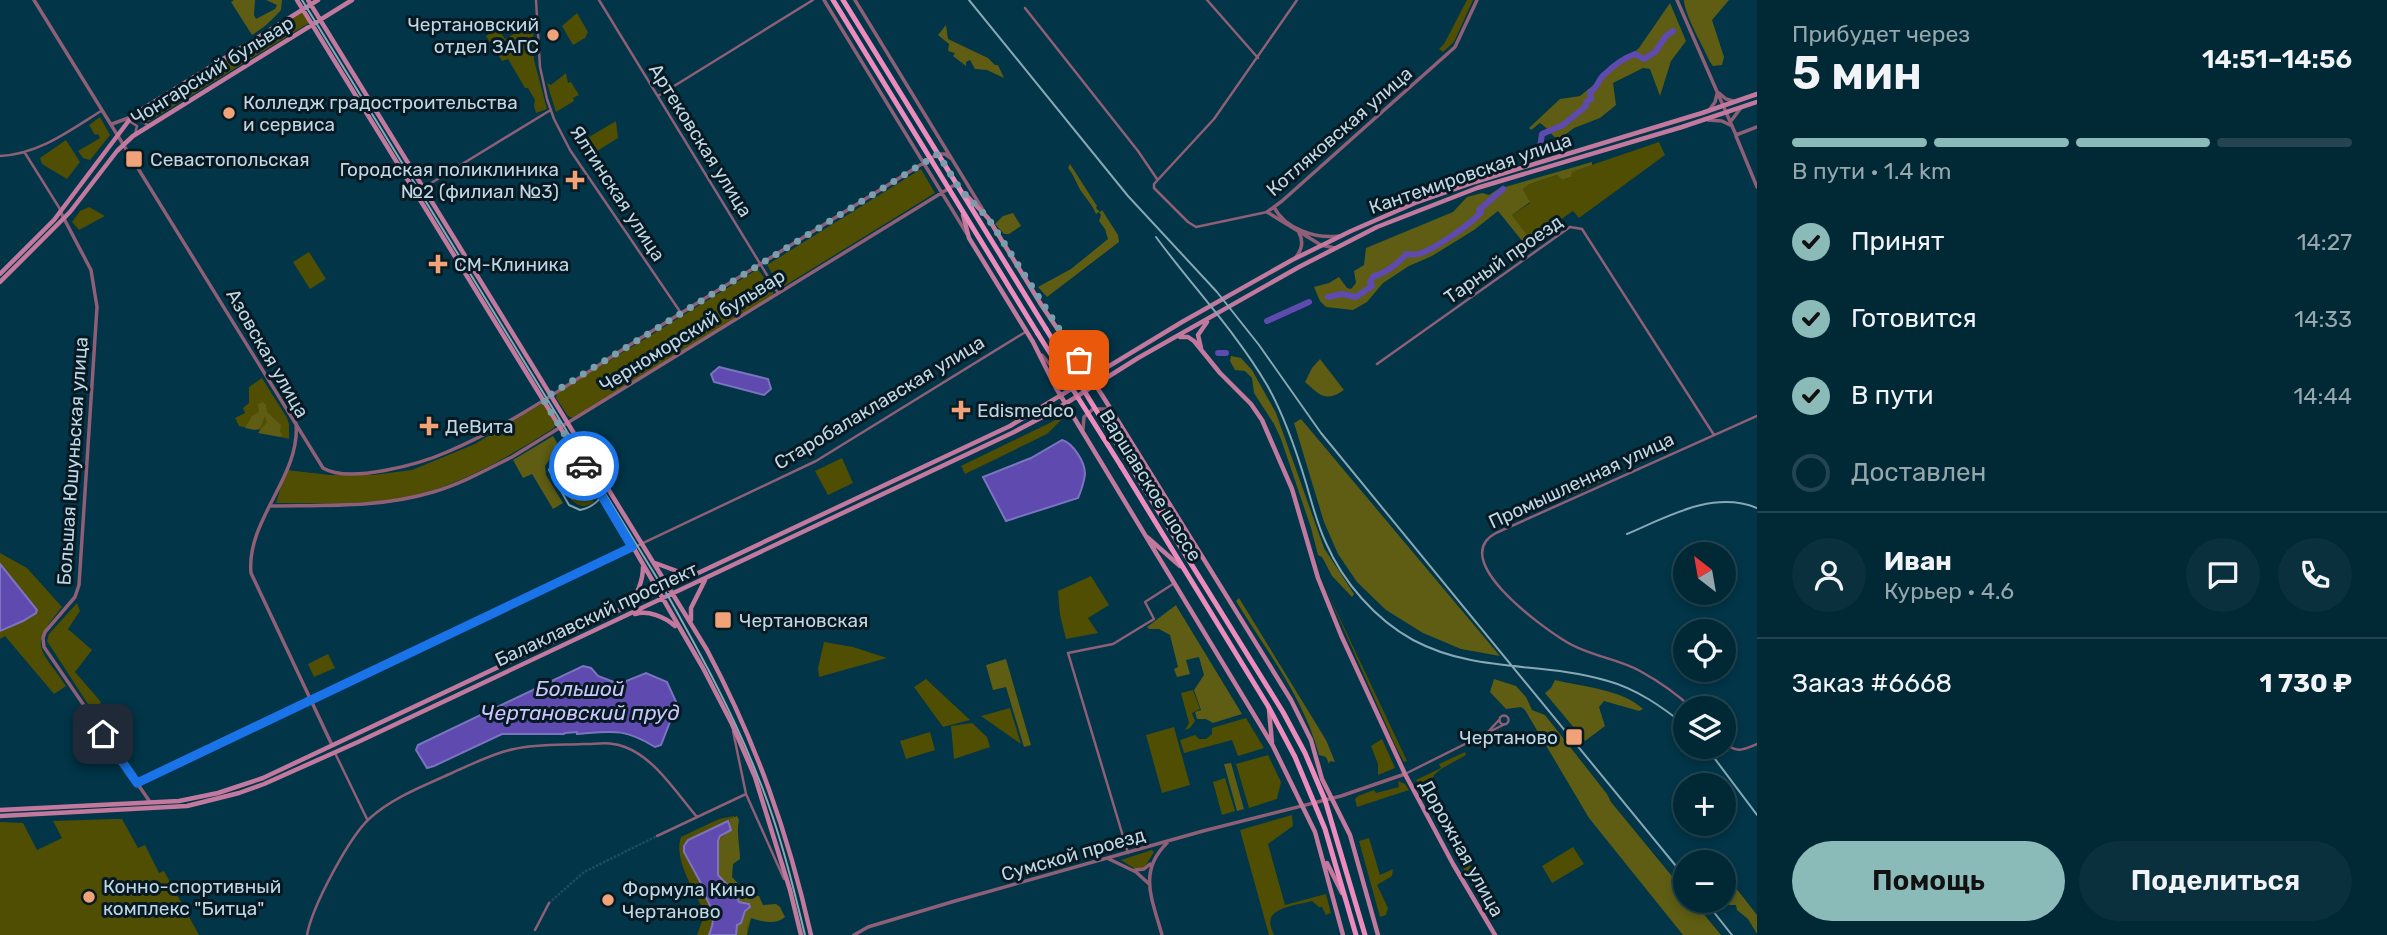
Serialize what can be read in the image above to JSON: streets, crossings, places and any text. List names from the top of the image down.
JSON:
{
  "streets": {
    "main road": [
      "Чонгарский бульвар",
      "Кантемировская улица",
      "Варшавское шоссе",
      "Балаклавский проспект",
      "Дорожная улица"
    ],
    "street": [
      "Котляковская улица",
      "Артековская улица",
      "Ялтинская улица",
      "Тарный проезд",
      "Черноморский бульвар",
      "Азовская улица",
      "Старобалаклавская улица",
      "Большая Юшуньская улица",
      "Промышленная улица",
      "Сумской проезд"
    ]
  },
  "crossings": [
    ["Чонгарский бульвар", "Азовская улица"],
    ["Чонгарский бульвар", "Большая Юшуньская улица"],
    ["Артековская улица", "Черноморский бульвар"],
    ["Кантемировская улица", "Балаклавский проспект"],
    ["Ялтинская улица", "Черноморский бульвар"],
    ["Тарный проезд", "Промышленная улица"],
    ["Черноморский бульвар", "Азовская улица"],
    ["Черноморский бульвар", "Варшавское шоссе"],
    ["Азовская улица", "Старобалаклавская улица"],
    ["Азовская улица", "Балаклавский проспект"],
    ["Старобалаклавская улица", "Большая Юшуньская улица"],
    ["Большая Юшуньская улица", "Балаклавский проспект"],
    ["Варшавское шоссе", "Сумской проезд"],
    ["Дорожная улица", "Сумской проезд"]
  ],
  "water": ["Большой Чертановский пруд"],
  "places": {
    "other": [
      "Чертановский отдел ЗАГС",
      "Колледж градостроительства и сервиса",
      "Конно-спортивный комплекс \"Битца\"",
      "Формула Кино Чертаново"
    ],
    "transit": ["Севастопольская", "Чертановская", "Чертаново"],
    "health": [
      "Городская поликлиника №2 (филиал №3)",
      "СМ-Клиника",
      "Edismedco",
      "ДеВита"
    ]
  },
  "north": "top left",
  "page": {
    "heading": ["5 мин", "Прибудет через", "14:51–14:56"],
    "panel": [
      "Иван",
      "Курьер · 4.6",
      "Заказ #6668",
      "1 730 ₽"
    ],
    "bar": "В пути · 1.4 km",
    "list": [
      ["Принят", "14:27"],
      ["Готовится", "14:33"],
      ["В пути", "14:44"],
      "Доставлен"
    ],
    "map_buttons": ["+", "−"],
    "buttons": ["Помощь", "Поделиться"]
  }
}
